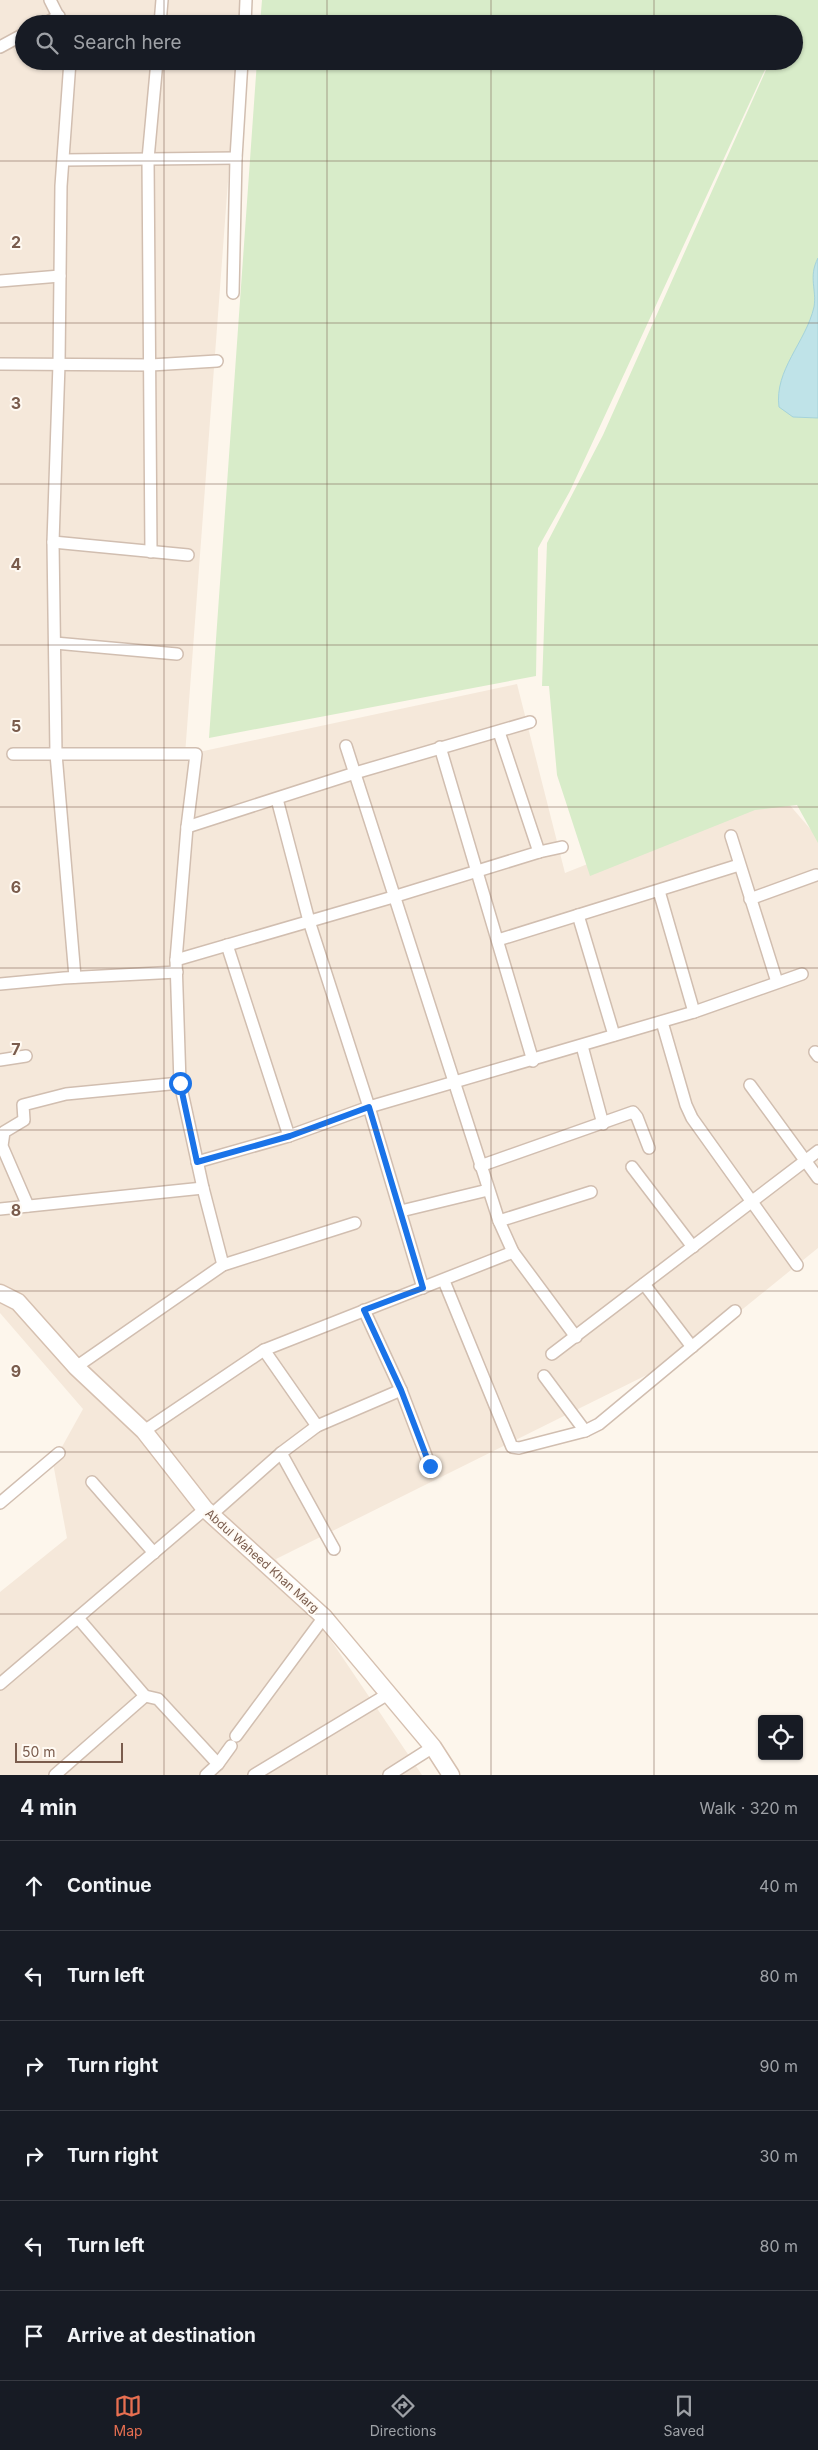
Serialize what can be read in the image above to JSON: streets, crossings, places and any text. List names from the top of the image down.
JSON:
{
  "streets": {
    "street": ["Abdul Waheed Khan Marg"]
  },
  "scale_bar": "50 m",
  "page": {
    "search": "Search here",
    "scale": "50 m",
    "heading": ["4 min", "Walk · 320 m"],
    "list": [
      ["Continue", "40 m"],
      ["Turn left", "80 m"],
      ["Turn right", "90 m"],
      ["Turn right", "30 m"],
      ["Turn left", "80 m"],
      "Arrive at destination"
    ],
    "nav": ["Map", "Directions", "Saved"]
  },
  "grid": {
    "rows": [
      "2",
      "3",
      "4",
      "5",
      "6",
      "7",
      "8",
      "9"
    ]
  }
}
